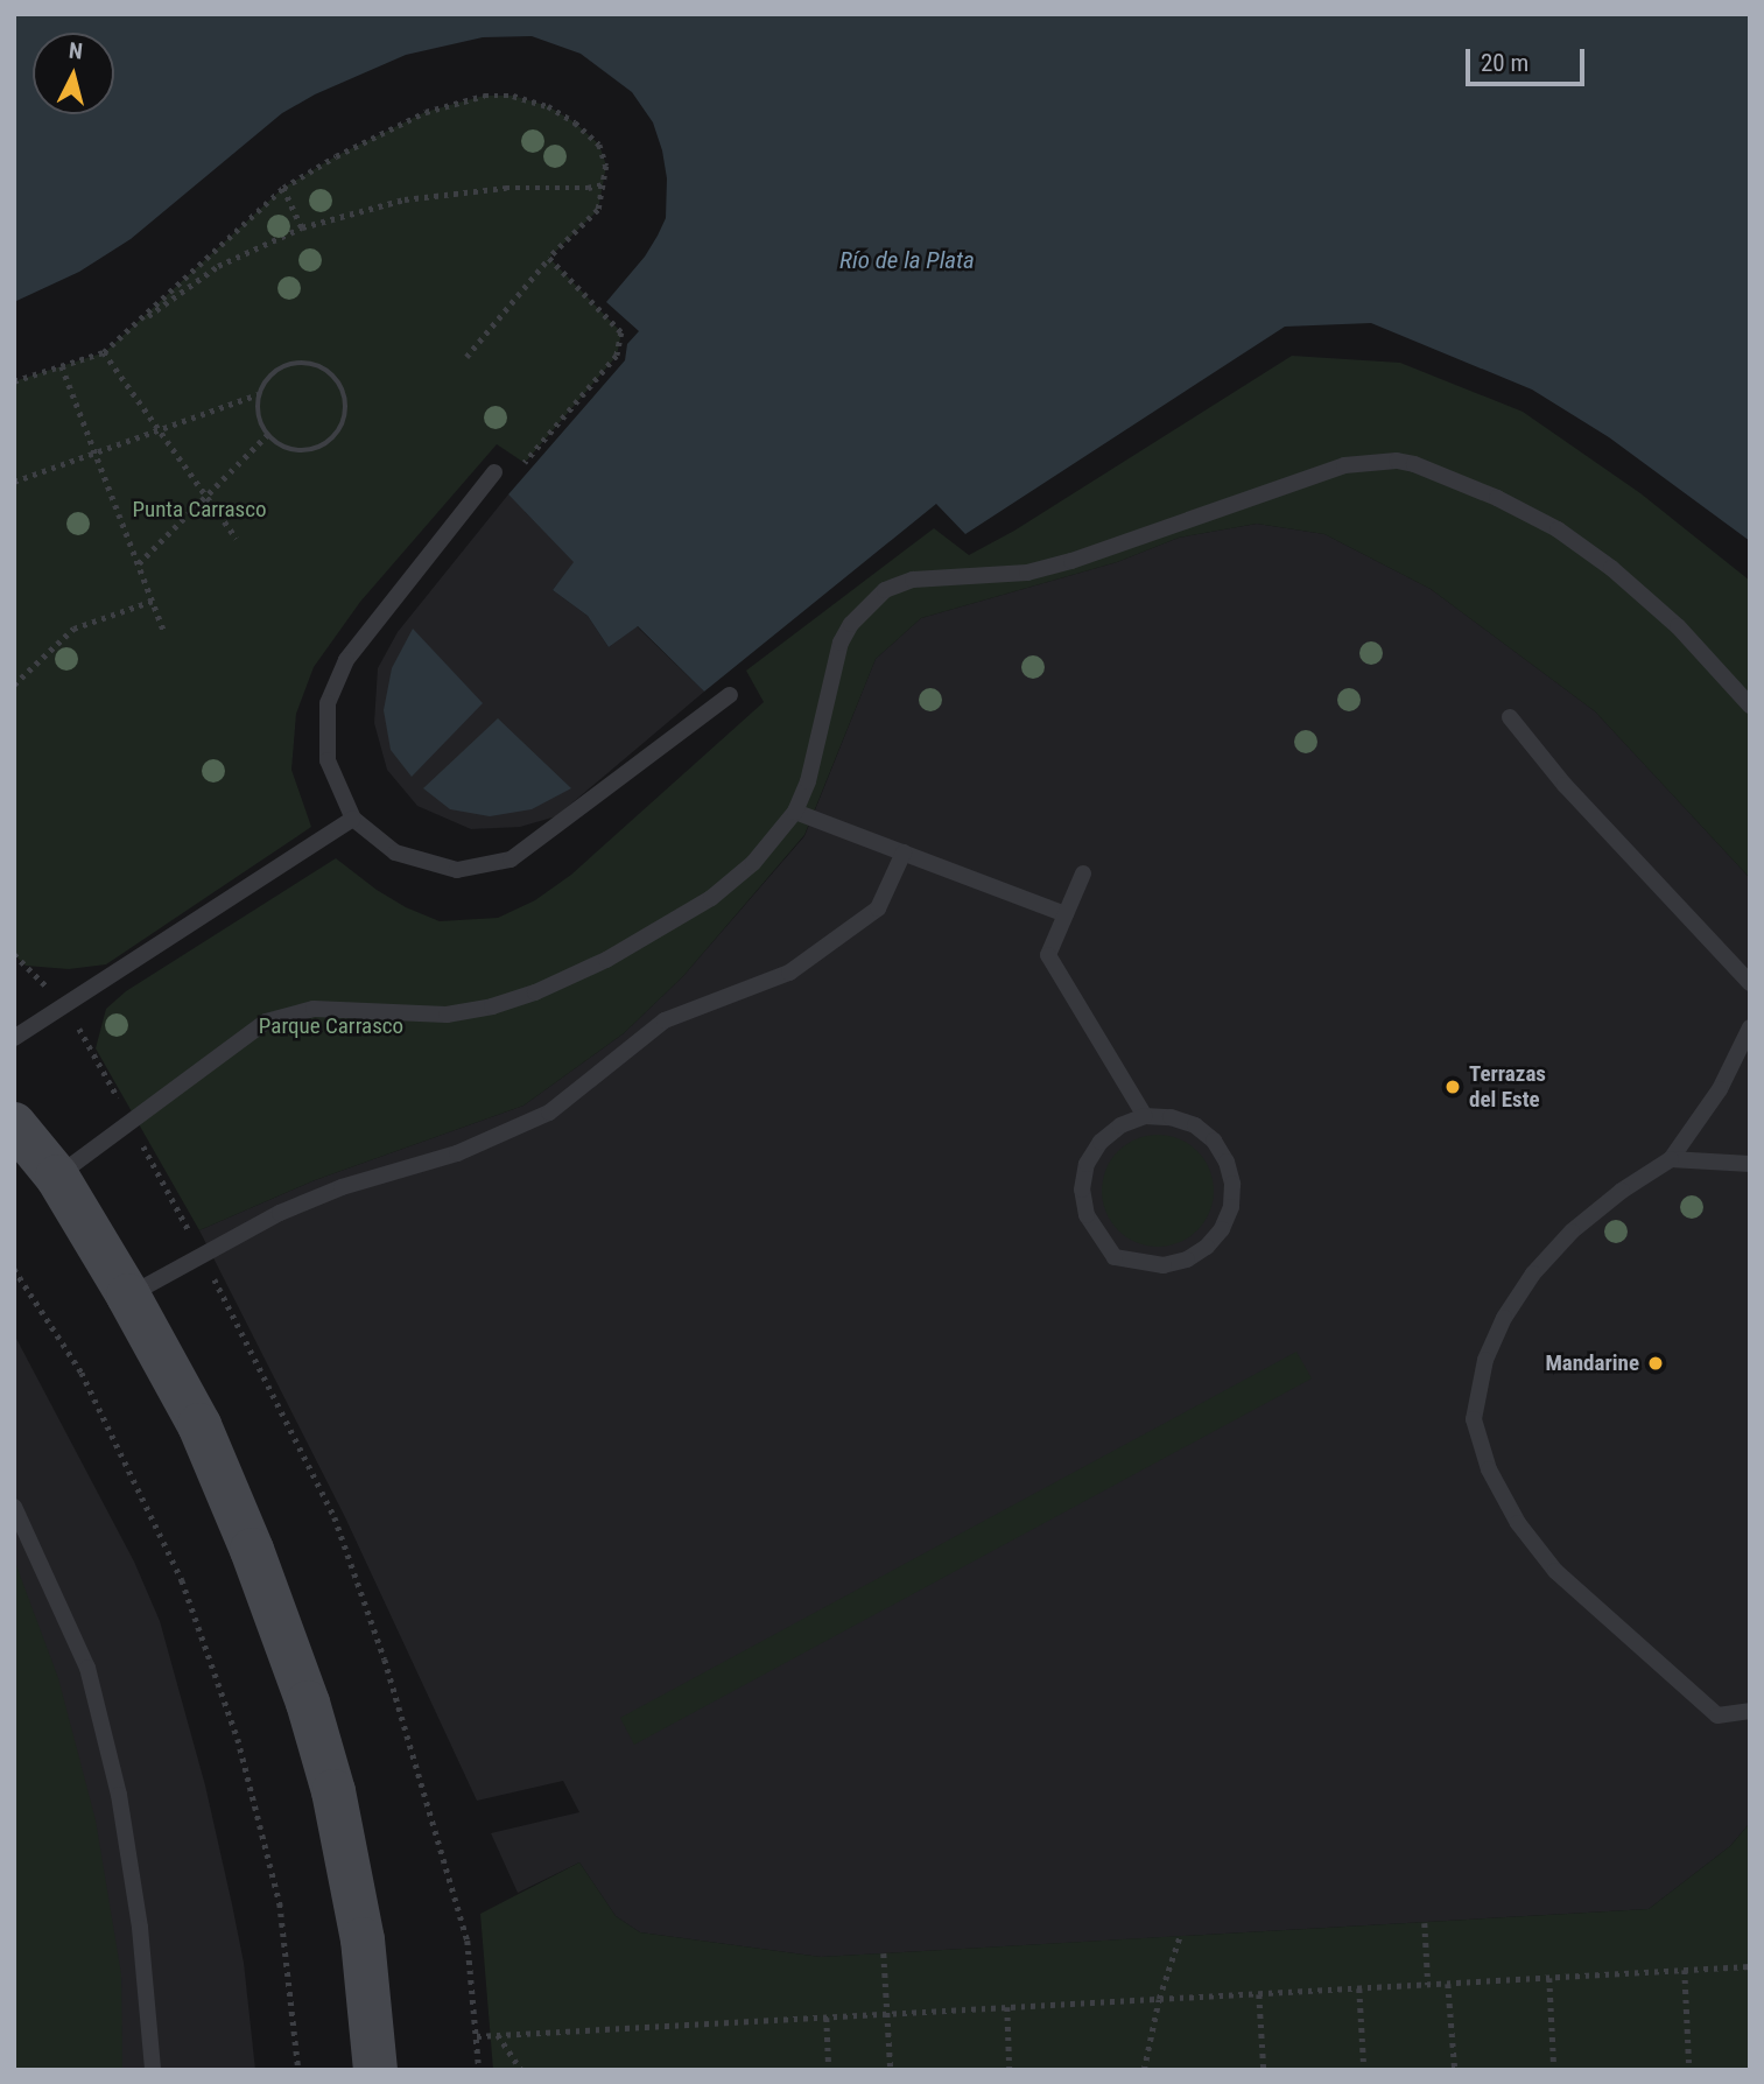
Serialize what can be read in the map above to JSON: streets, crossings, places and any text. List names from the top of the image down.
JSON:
{
  "water": ["Río de la Plata"],
  "parks": ["Punta Carrasco", "Parque Carrasco"],
  "places": ["Terrazas del Este", "Mandarine"],
  "scale_bar": "20 m",
  "north": "top"
}
